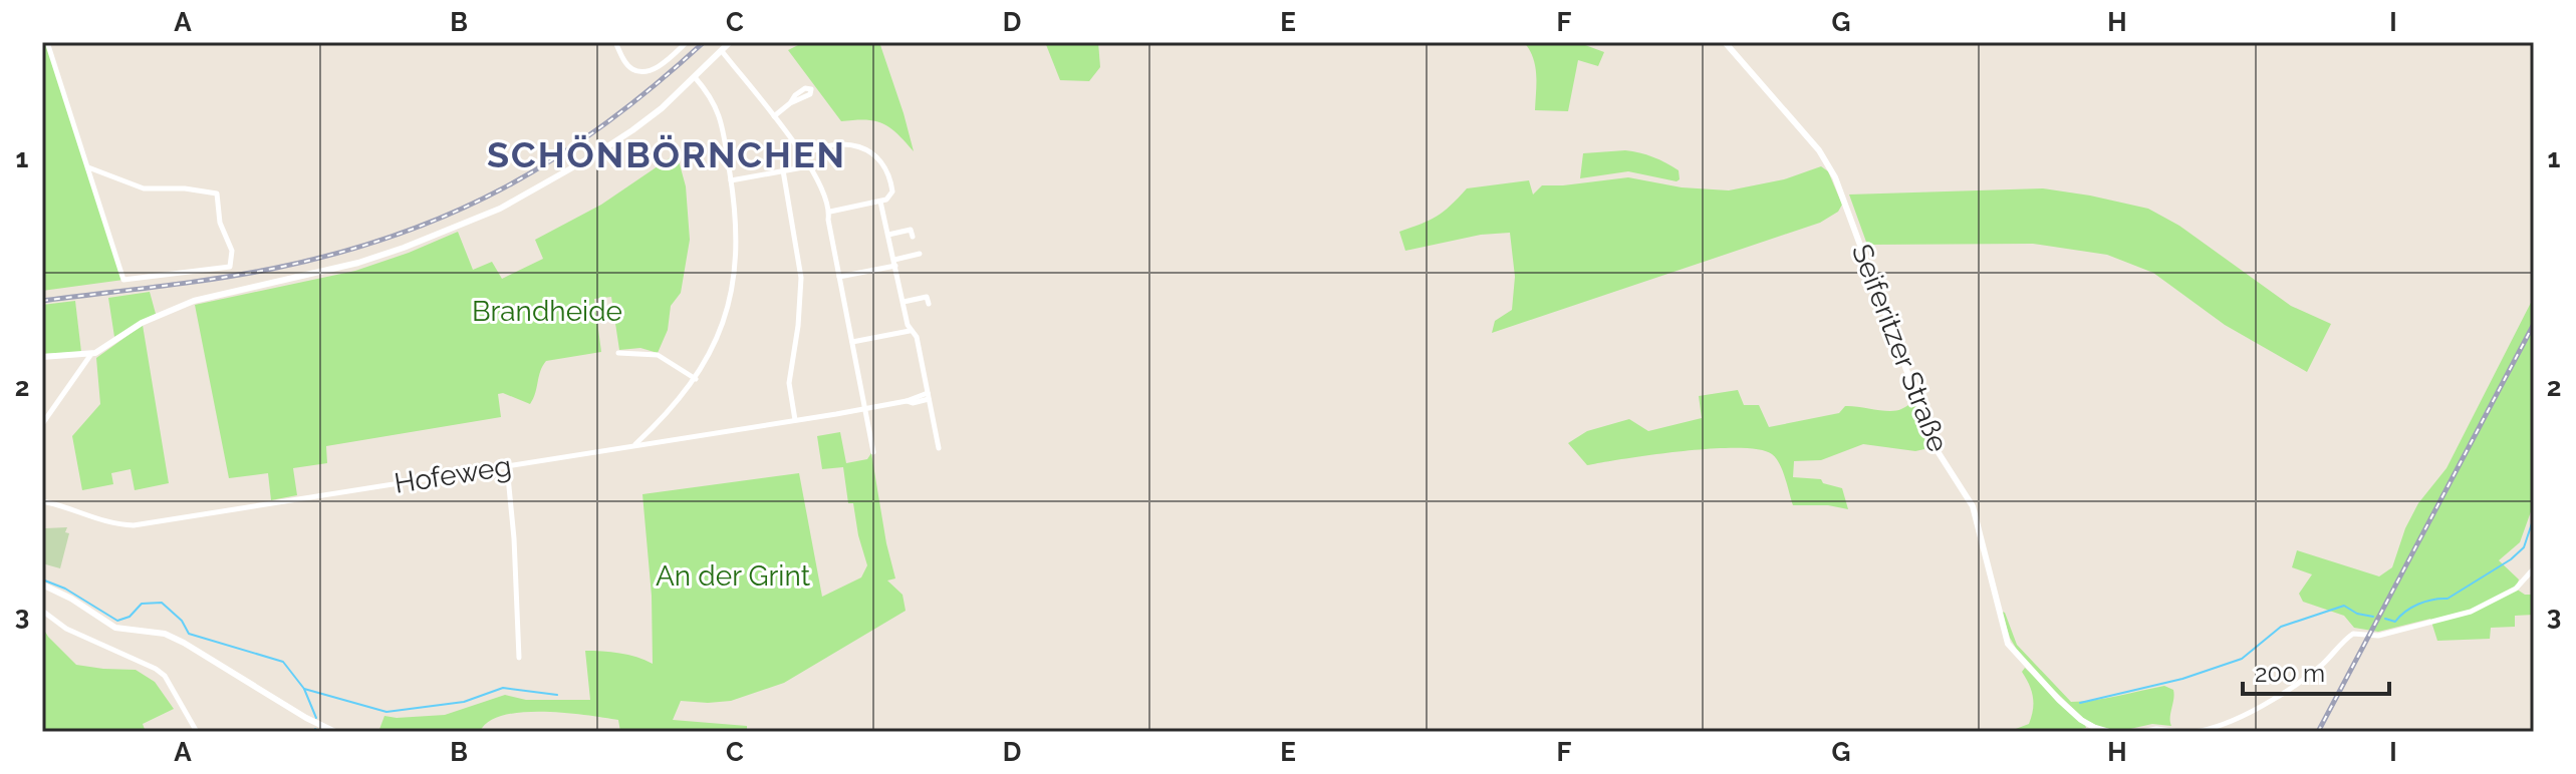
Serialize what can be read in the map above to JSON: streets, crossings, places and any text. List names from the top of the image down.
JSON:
{
  "streets": {
    "street": ["Seiferitzer Straße", "Hofeweg"]
  },
  "districts": ["SCHÖNBÖRNCHEN"],
  "parks": ["Brandheide", "An der Grint"],
  "scale_bar": "200 m",
  "grid": {
    "columns": [
      "A",
      "B",
      "C",
      "D",
      "E",
      "F",
      "G",
      "H",
      "I"
    ],
    "rows": ["1", "2", "3"]
  }
}
